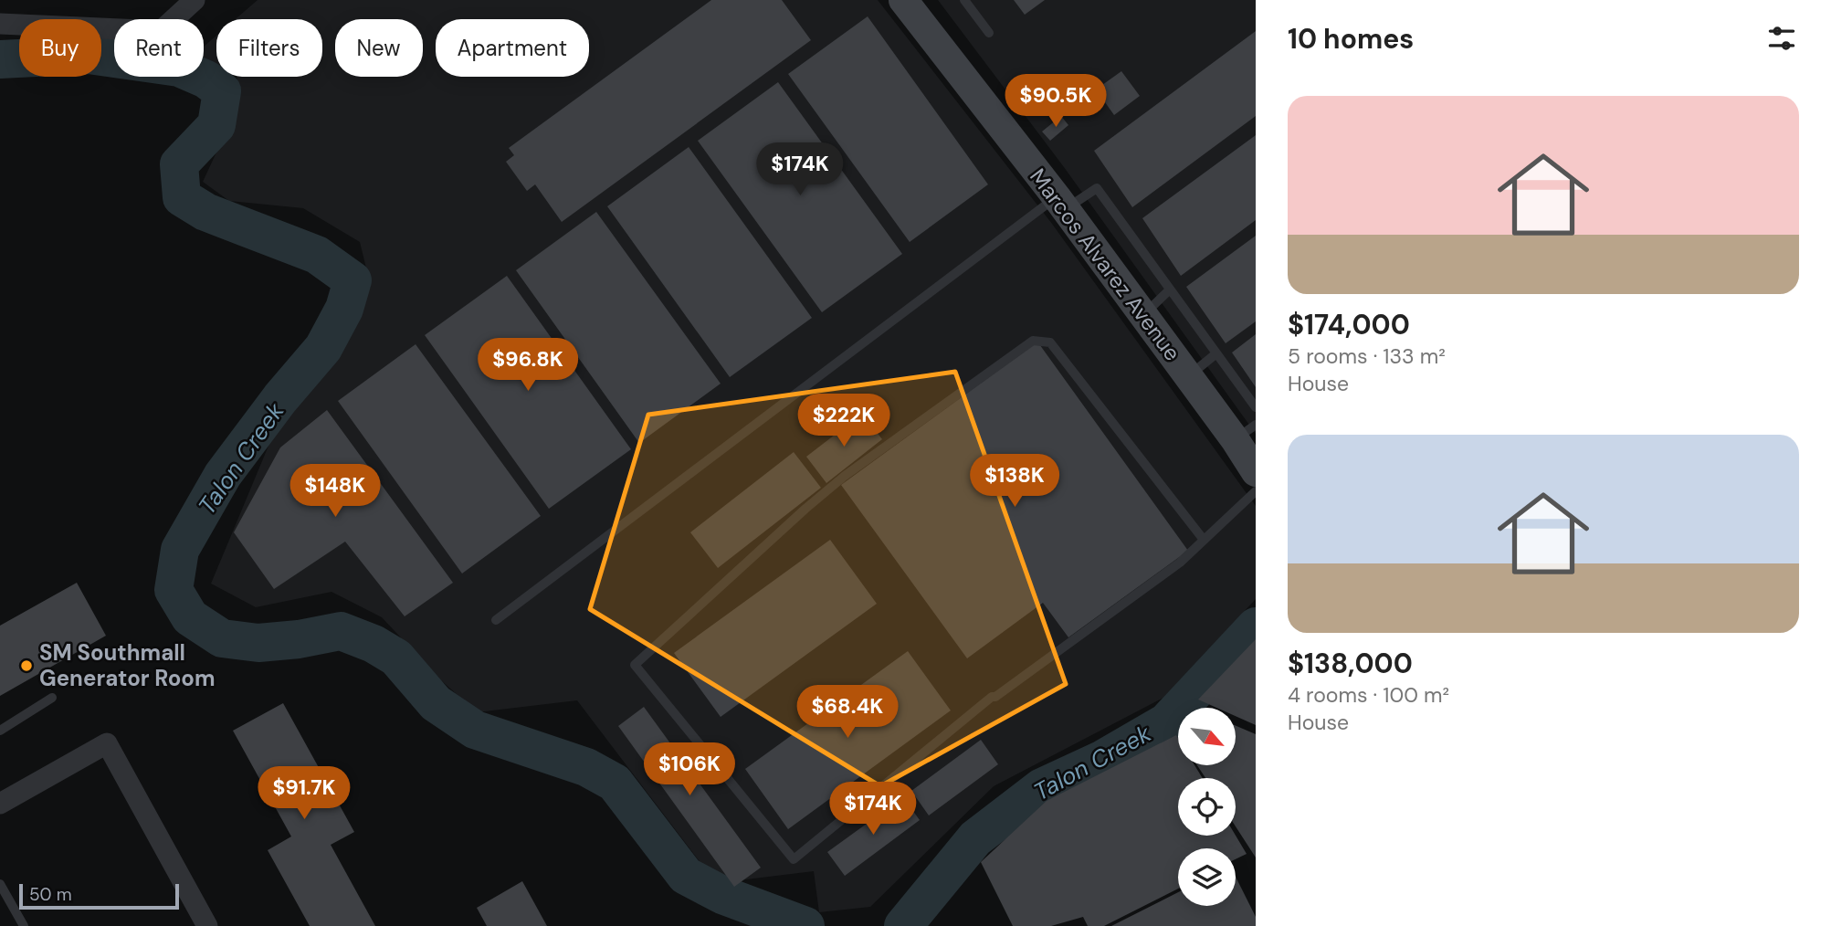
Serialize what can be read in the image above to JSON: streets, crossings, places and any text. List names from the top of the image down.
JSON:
{
  "streets": {
    "main road": ["Marcos Alvarez Avenue"]
  },
  "water": ["Talon Creek"],
  "places": ["SM Southmall Generator Room"],
  "scale_bar": "50 m",
  "north": "bottom right",
  "page": {
    "heading": "10 homes",
    "chip": [
      "Buy",
      "Rent",
      "Filters",
      "New",
      "Apartment"
    ],
    "price": [
      "$90.5K",
      "$174K",
      "$96.8K",
      "$222K",
      "$138K",
      "$148K",
      "$68.4K",
      "$106K",
      "$91.7K",
      "$174K"
    ],
    "list": [
      {
        "name": "$174,000",
        "note": "5 rooms · 133 m² · House"
      },
      {
        "name": "$138,000",
        "note": "4 rooms · 100 m² · House"
      }
    ],
    "scale": "50 m"
  }
}
